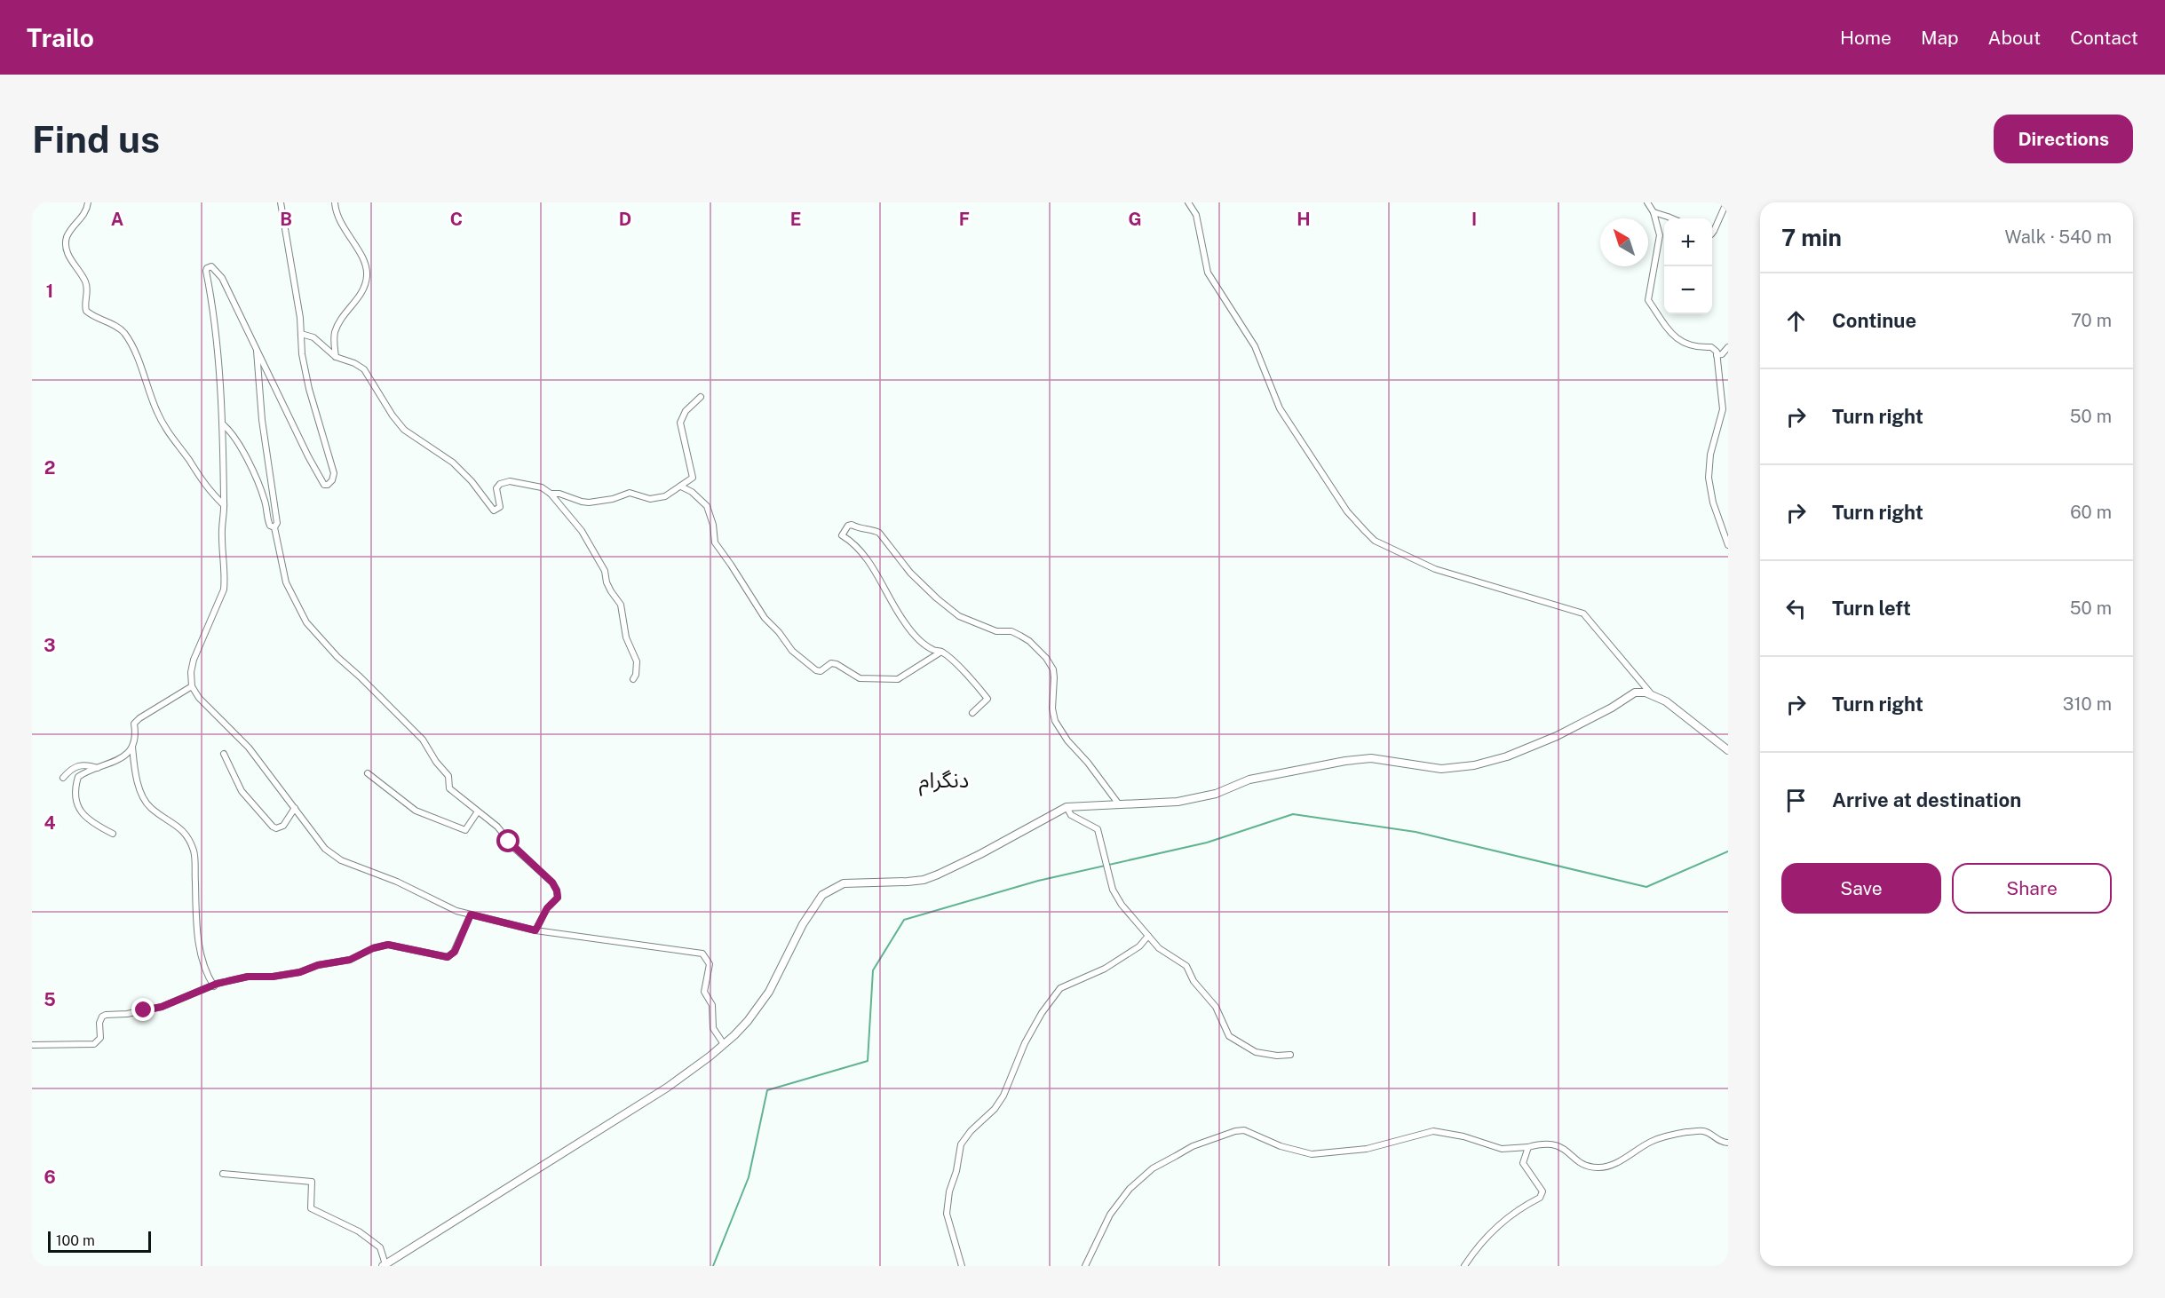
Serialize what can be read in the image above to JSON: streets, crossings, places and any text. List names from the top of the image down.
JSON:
{
  "districts": ["دنگرام"],
  "scale_bar": "100 m",
  "north": "top left",
  "page": {
    "header": "Trailo",
    "nav": [
      "Home",
      "Map",
      "About",
      "Contact"
    ],
    "buttons": [
      "Directions",
      ["Save", "Share"]
    ],
    "title": "Find us",
    "heading": ["7 min", "Walk · 540 m"],
    "map_buttons": ["+", "−"],
    "list": [
      ["Continue", "70 m"],
      ["Turn right", "50 m"],
      ["Turn right", "60 m"],
      ["Turn left", "50 m"],
      ["Turn right", "310 m"],
      "Arrive at destination"
    ],
    "scale": "100 m"
  },
  "grid": {
    "columns": [
      "A",
      "B",
      "C",
      "D",
      "E",
      "F",
      "G",
      "H",
      "I"
    ],
    "rows": [
      "1",
      "2",
      "3",
      "4",
      "5",
      "6"
    ]
  }
}
